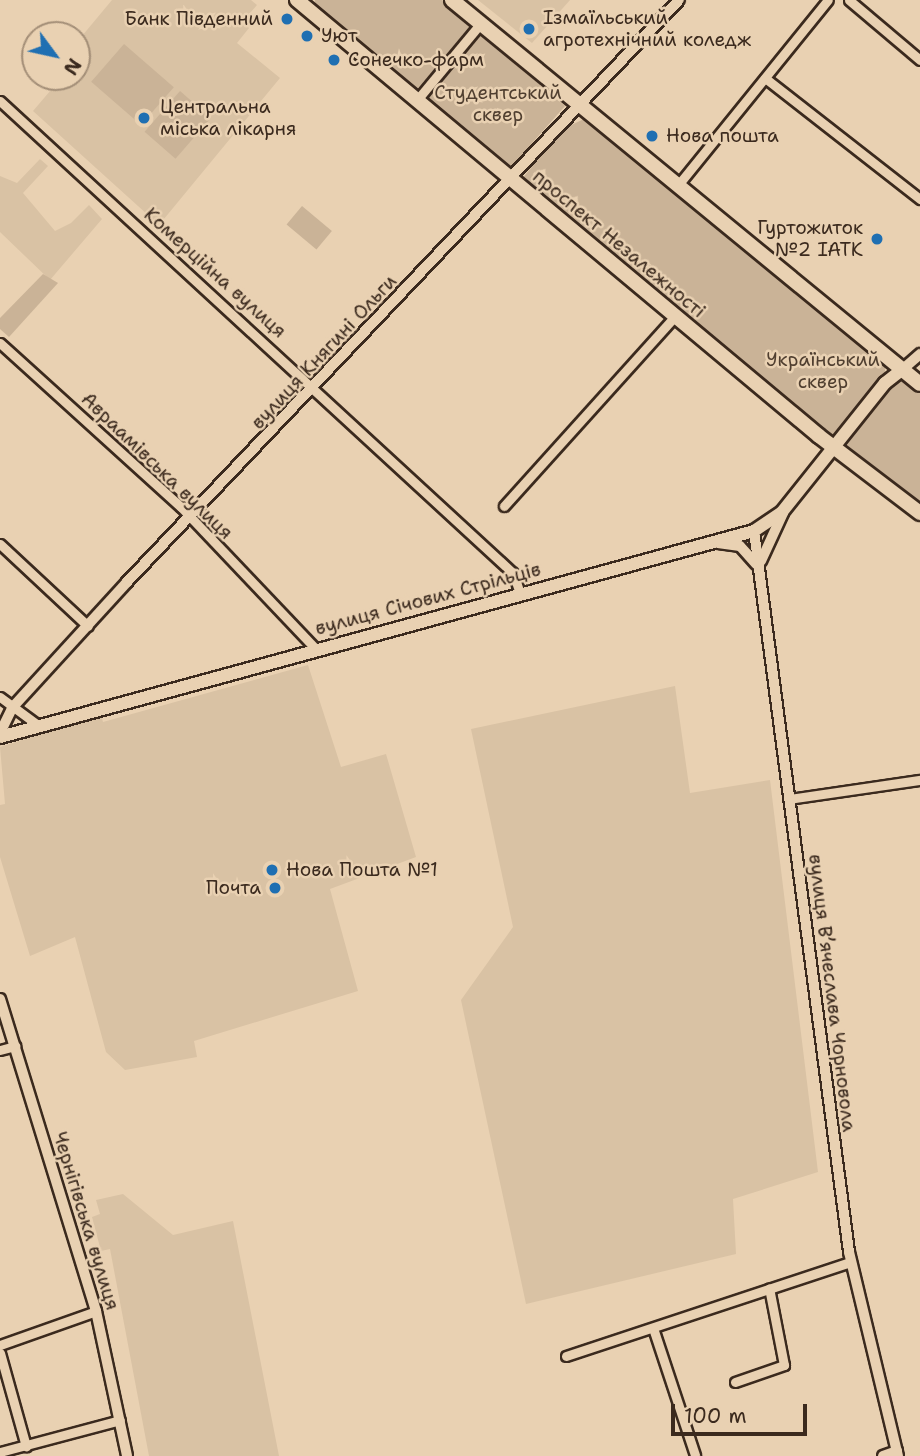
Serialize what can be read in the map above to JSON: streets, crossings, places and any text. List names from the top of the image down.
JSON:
{
  "streets": {
    "main road": ["проспект Незалежності", "вулиця Січових Стрільців"],
    "street": [
      "Комерційна вулиця",
      "вулиця Княгині Ольги",
      "Авраамівська вулиця",
      "вулиця Вʼячеслава Чорновола",
      "Чернігівська вулиця"
    ]
  },
  "crossings": [
    ["проспект Незалежності", "вулиця Княгині Ольги"],
    ["проспект Незалежності", "вулиця Січових Стрільців"],
    ["Комерційна вулиця", "вулиця Княгині Ольги"],
    ["Комерційна вулиця", "вулиця Січових Стрільців"],
    ["вулиця Княгині Ольги", "Авраамівська вулиця"],
    ["вулиця Княгині Ольги", "вулиця Січових Стрільців"],
    ["Авраамівська вулиця", "вулиця Січових Стрільців"],
    ["вулиця Січових Стрільців", "вулиця Вʼячеслава Чорновола"]
  ],
  "parks": ["Студентський сквер", "Український сквер"],
  "places": [
    "Банк Південний",
    "Ізмаїльський агротехнічний коледж",
    "Уют",
    "Сонечко-фарм",
    "Центральна міська лікарня",
    "Нова пошта",
    "Гуртожиток №2 ІАТК",
    "Нова Пошта №1",
    "Почта"
  ],
  "scale_bar": "100 m",
  "north": "bottom right"
}
